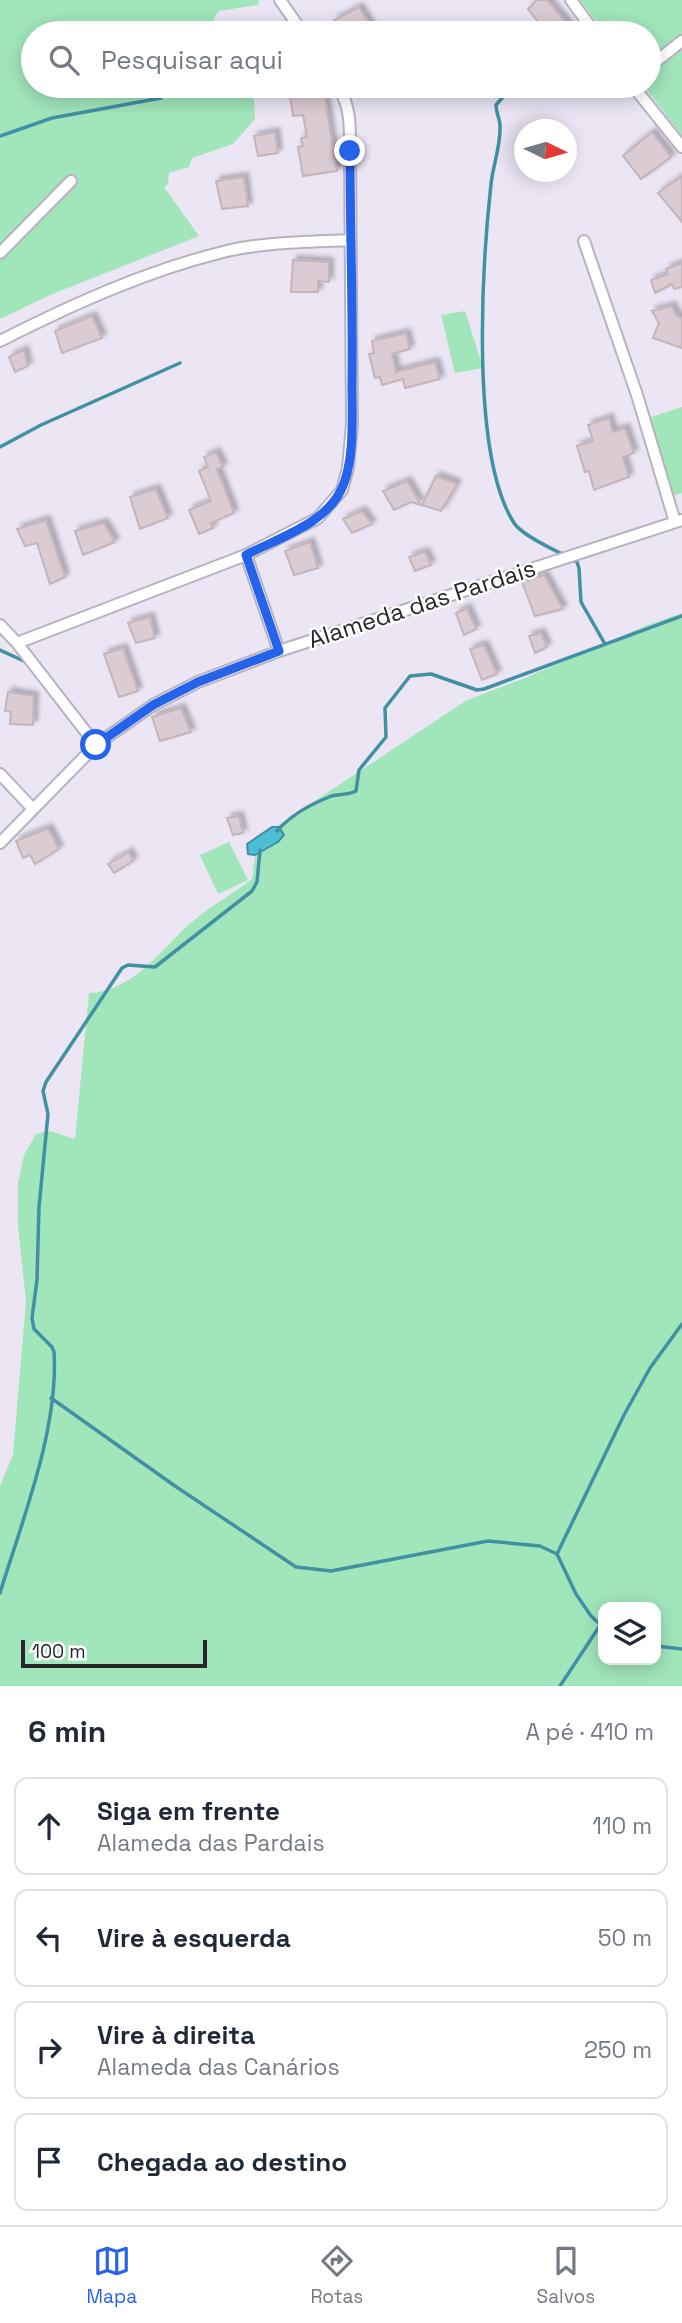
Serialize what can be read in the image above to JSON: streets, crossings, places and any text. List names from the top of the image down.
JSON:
{
  "streets": {
    "street": ["Alameda das Pardais"]
  },
  "scale_bar": "100 m",
  "north": "right",
  "page": {
    "search": "Pesquisar aqui",
    "scale": "100 m",
    "heading": ["6 min", "A pé · 410 m"],
    "list": [
      ["Siga em frente", "Alameda das Pardais", "110 m"],
      ["Vire à esquerda", "50 m"],
      ["Vire à direita", "Alameda das Canários", "250 m"],
      "Chegada ao destino"
    ],
    "nav": ["Mapa", "Rotas", "Salvos"]
  }
}
